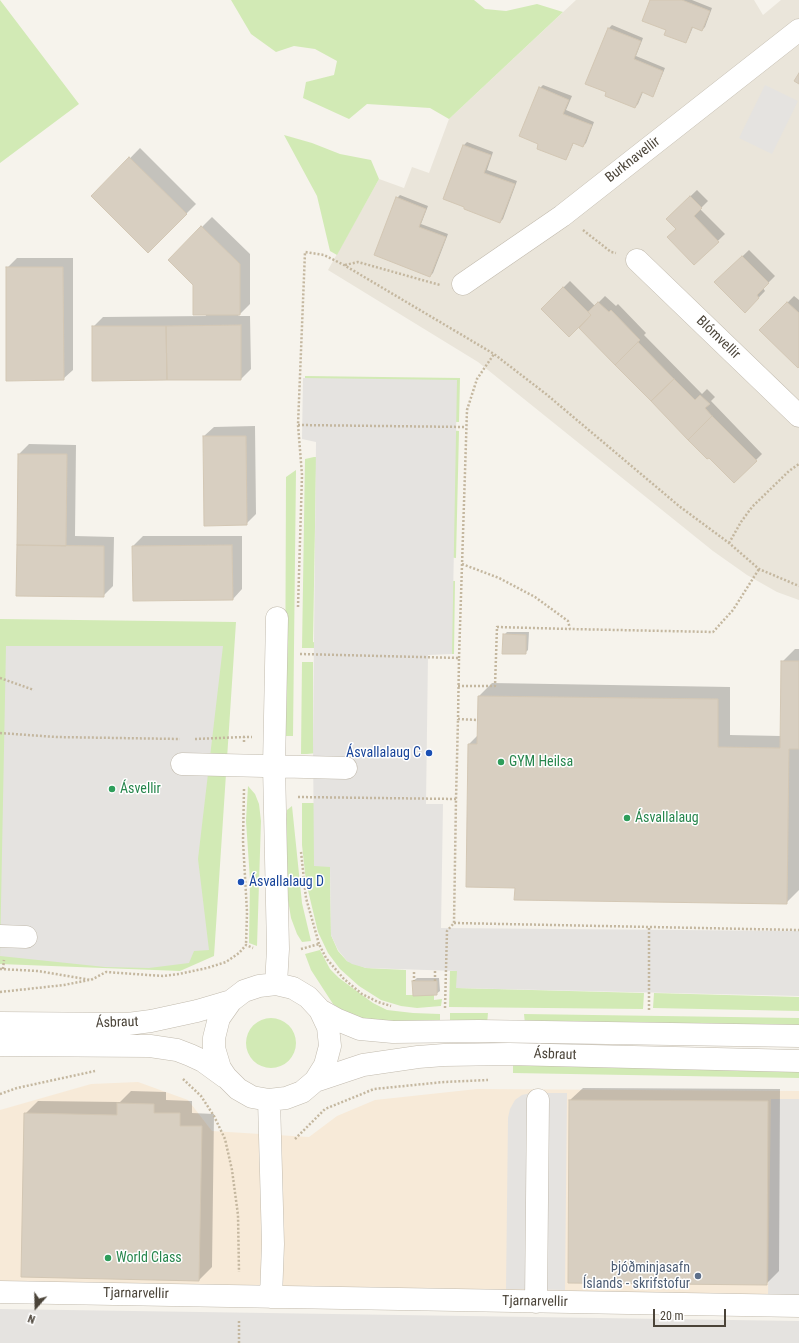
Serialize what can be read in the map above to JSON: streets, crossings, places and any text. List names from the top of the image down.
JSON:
{
  "streets": {
    "street": [
      "Burknavellir",
      "Blómvellir",
      "Ásbraut",
      "Tjarnarvellir"
    ]
  },
  "places": [
    "Ásvallalaug C",
    "GYM Heilsa",
    "Ásvellir",
    "Ásvallalaug",
    "Ásvallalaug D",
    "World Class",
    "Þjóðminjasafn Íslands - skrifstofur"
  ],
  "scale_bar": "20 m",
  "north": "bottom"
}
